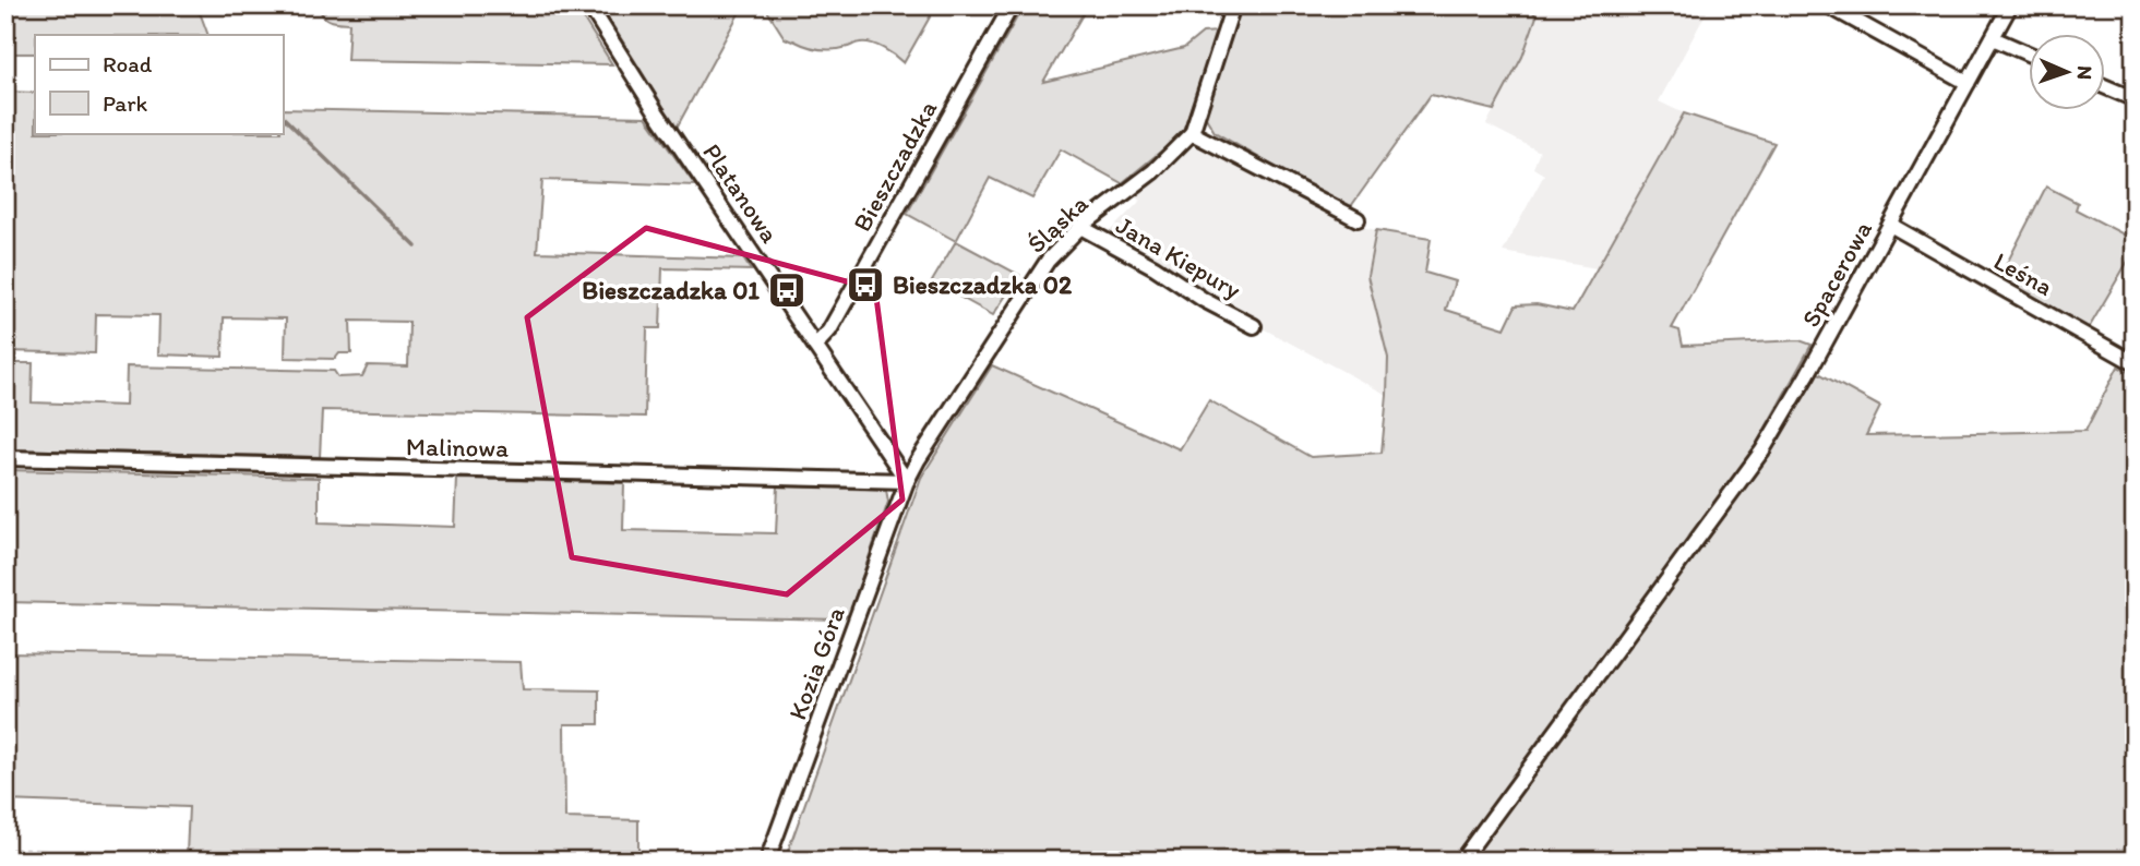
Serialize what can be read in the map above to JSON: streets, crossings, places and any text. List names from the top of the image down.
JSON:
{
  "streets": {
    "street": [
      "Bieszczadzka",
      "Platanowa",
      "Śląska",
      "Jana Kiepury",
      "Spacerowa",
      "Leśna",
      "Malinowa",
      "Kozia Góra"
    ]
  },
  "crossings": [
    ["Bieszczadzka", "Platanowa"],
    ["Platanowa", "Śląska"],
    ["Platanowa", "Malinowa"],
    ["Platanowa", "Kozia Góra"],
    ["Śląska", "Jana Kiepury"],
    ["Śląska", "Malinowa"],
    ["Śląska", "Kozia Góra"],
    ["Spacerowa", "Leśna"],
    ["Malinowa", "Kozia Góra"]
  ],
  "places": {
    "bus stop": ["Bieszczadzka 02", "Bieszczadzka 01"]
  },
  "legend": ["Road", "Park"],
  "north": "right"
}
